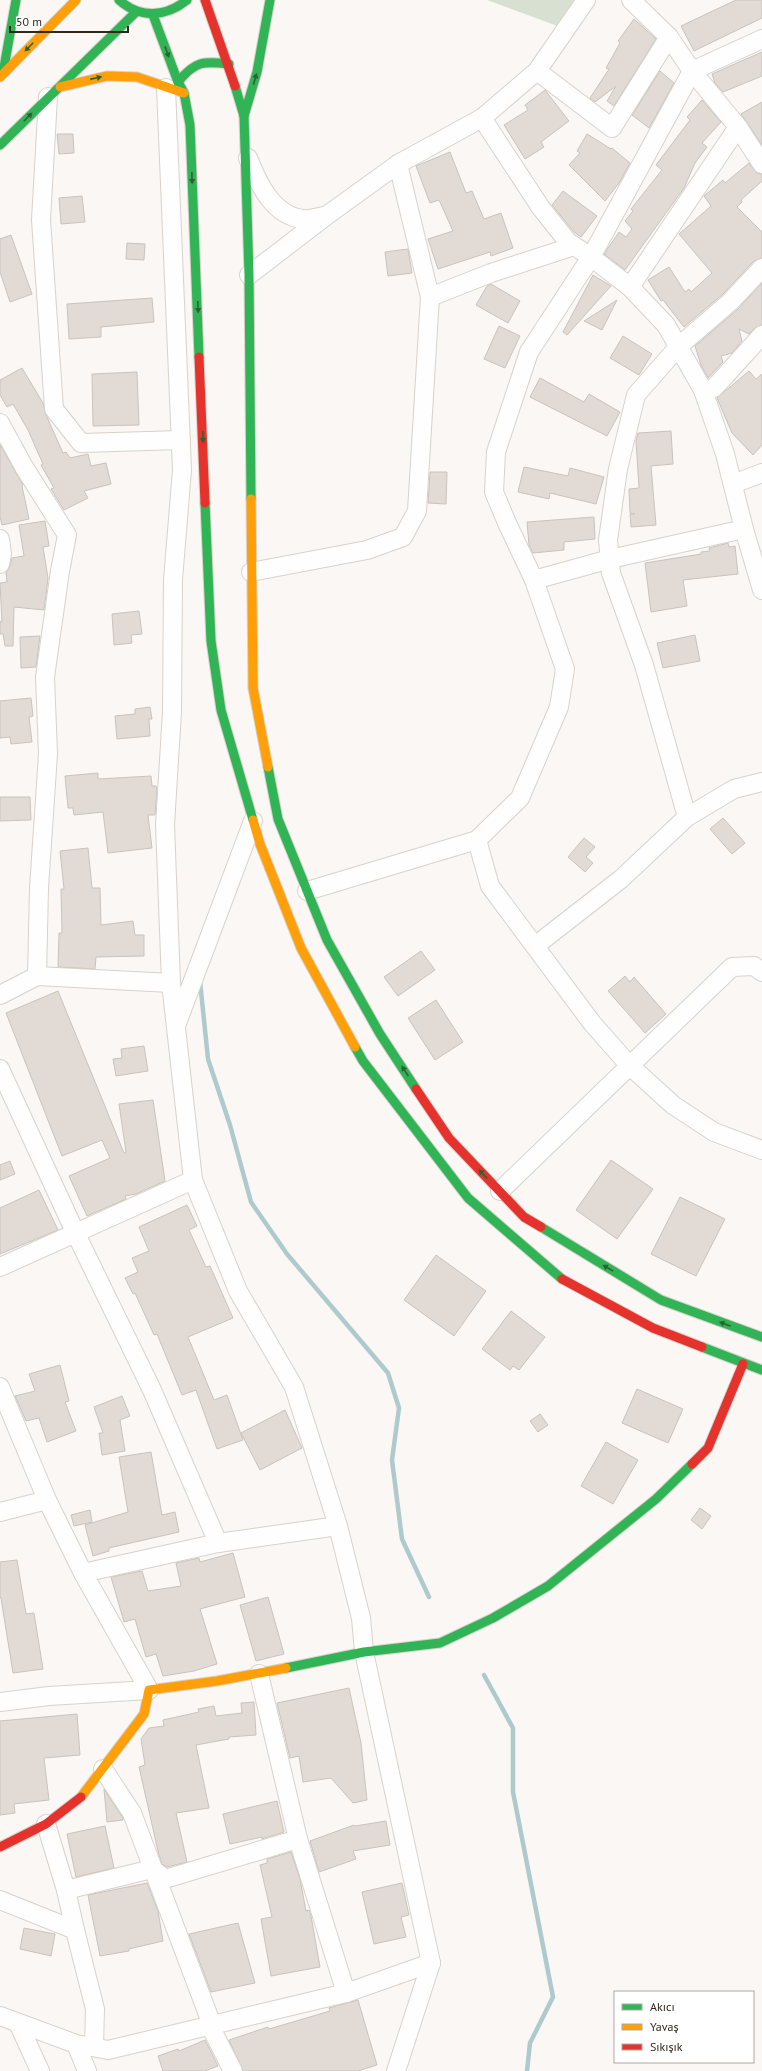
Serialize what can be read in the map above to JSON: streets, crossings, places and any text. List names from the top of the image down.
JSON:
{
  "legend": ["Akıcı", "Yavaş", "Sıkışık"],
  "scale_bar": "50 m"
}
